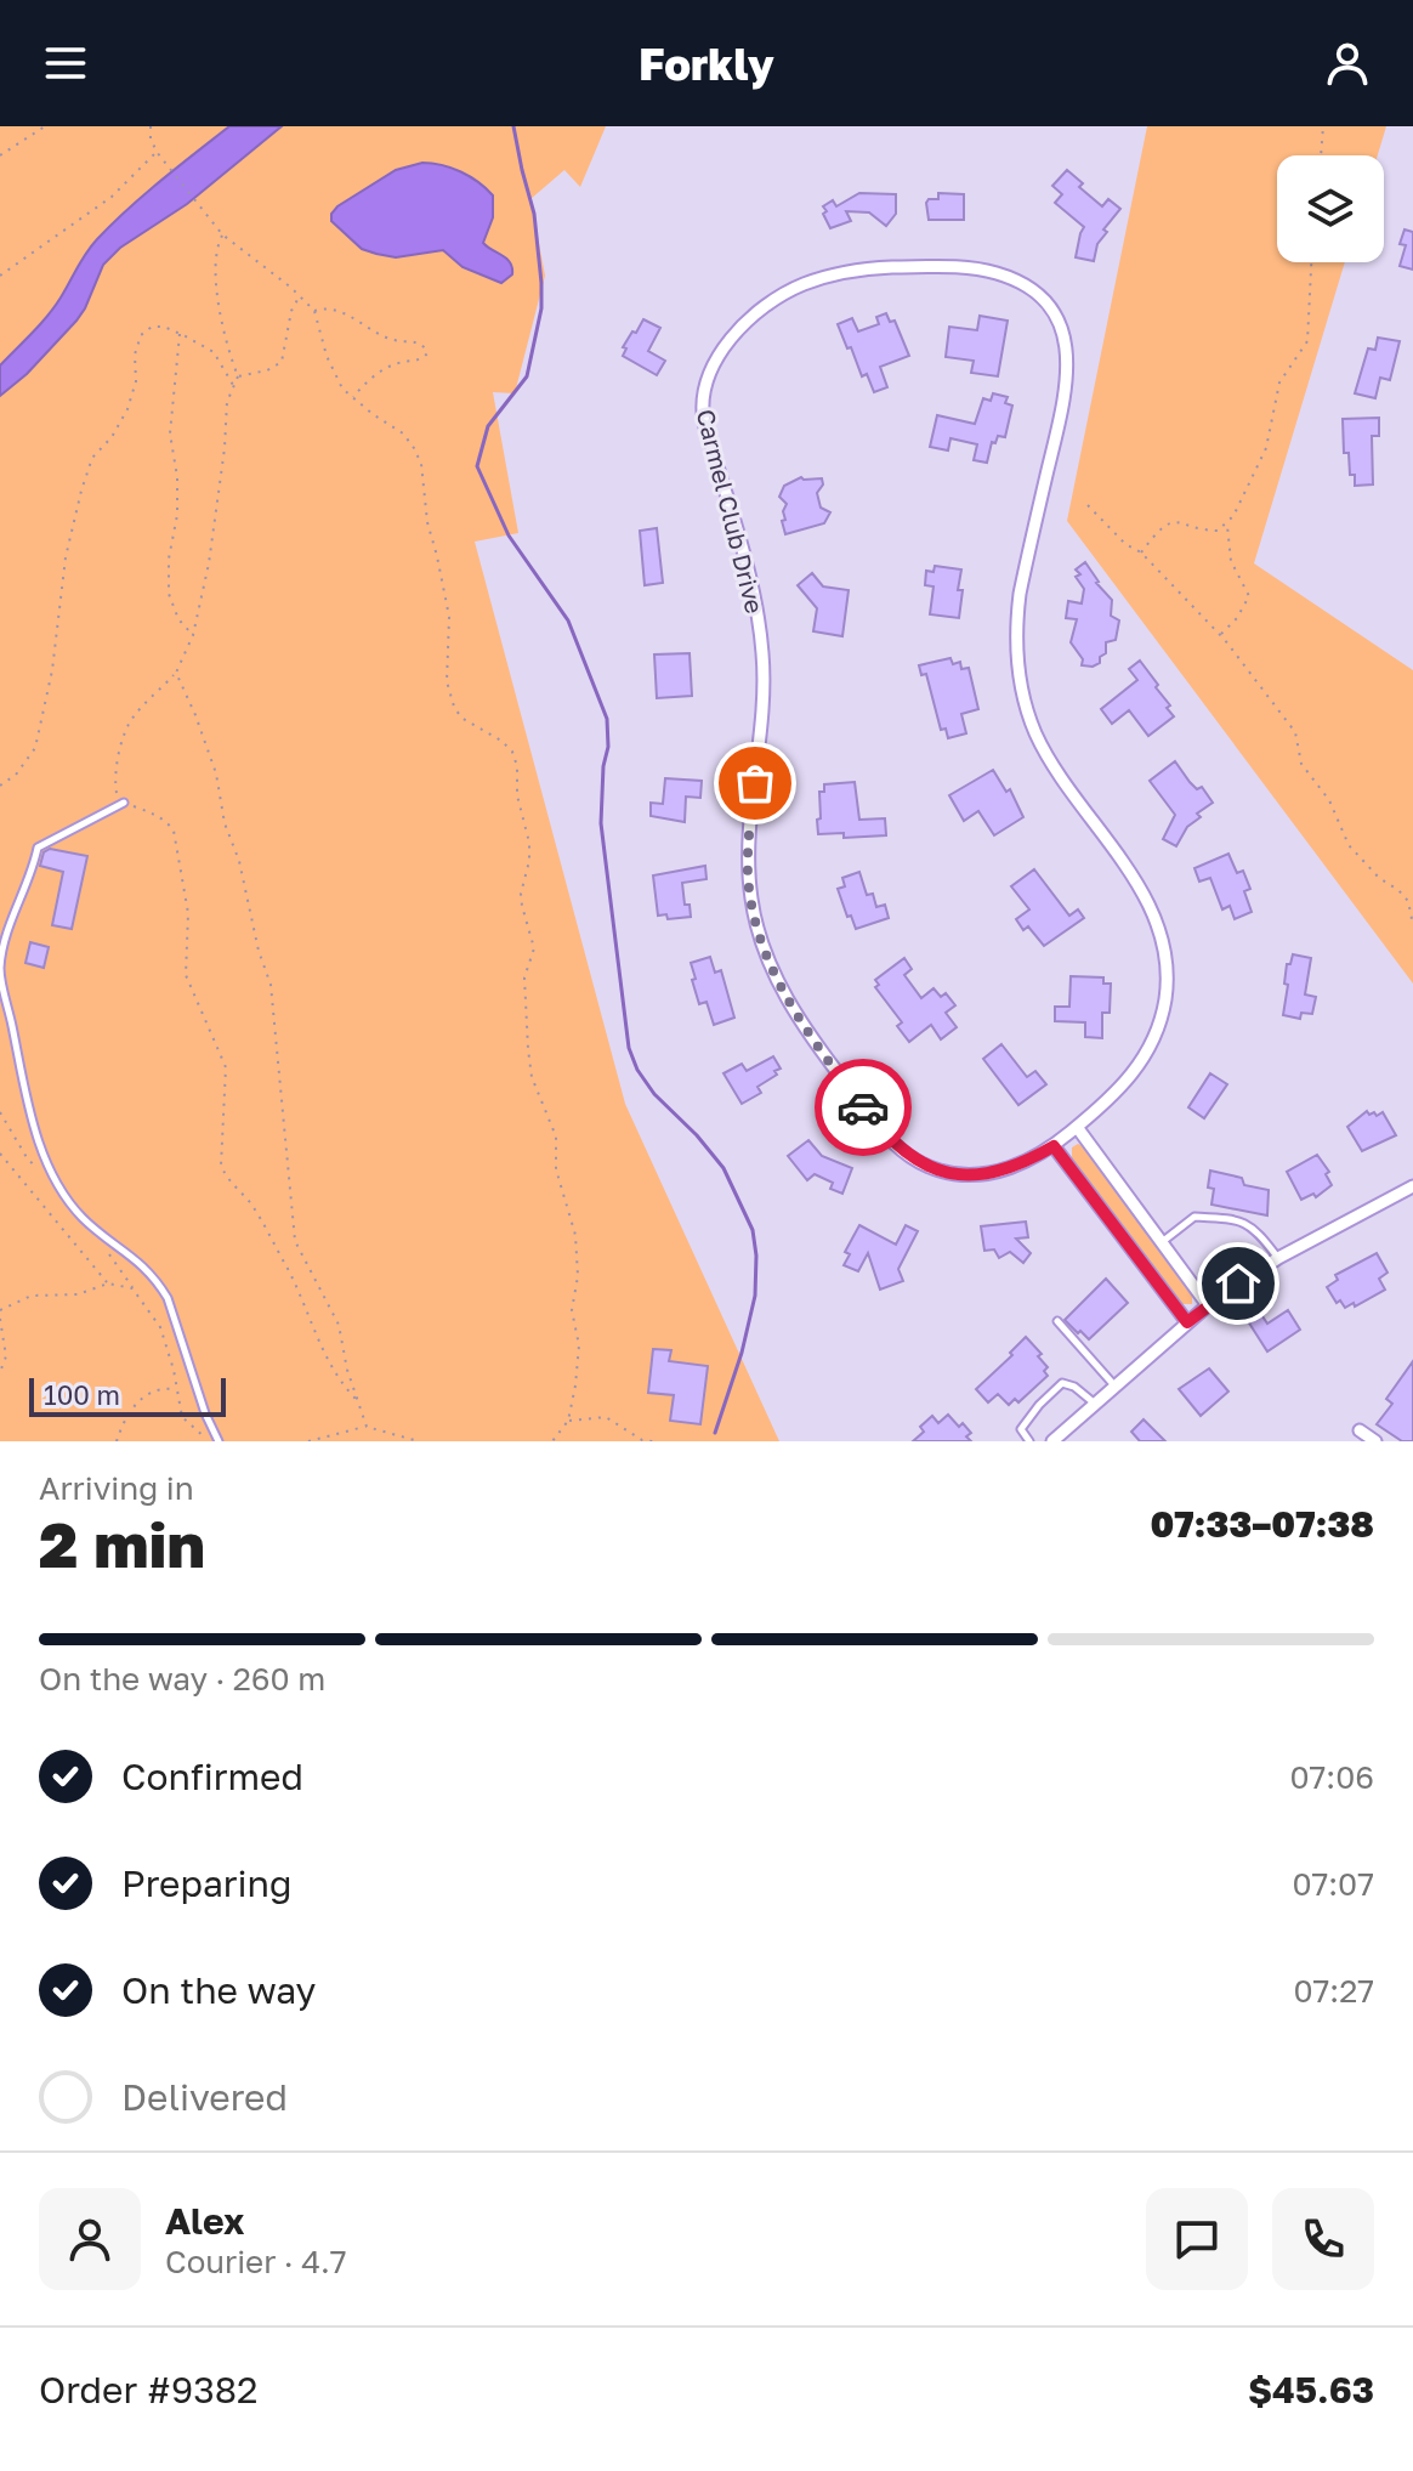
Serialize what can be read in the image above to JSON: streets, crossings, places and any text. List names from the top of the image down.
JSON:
{
  "streets": {
    "street": ["Carmel Club Drive"]
  },
  "scale_bar": "100 m",
  "page": {
    "header": "Forkly",
    "scale": "100 m",
    "heading": ["2 min", "Arriving in", "07:33–07:38"],
    "panel": [
      "Alex",
      "Courier · 4.7",
      "Order #9382",
      "$45.63"
    ],
    "bar": "On the way · 260 m",
    "list": [
      ["Confirmed", "07:06"],
      ["Preparing", "07:07"],
      ["On the way", "07:27"],
      "Delivered"
    ]
  }
}
